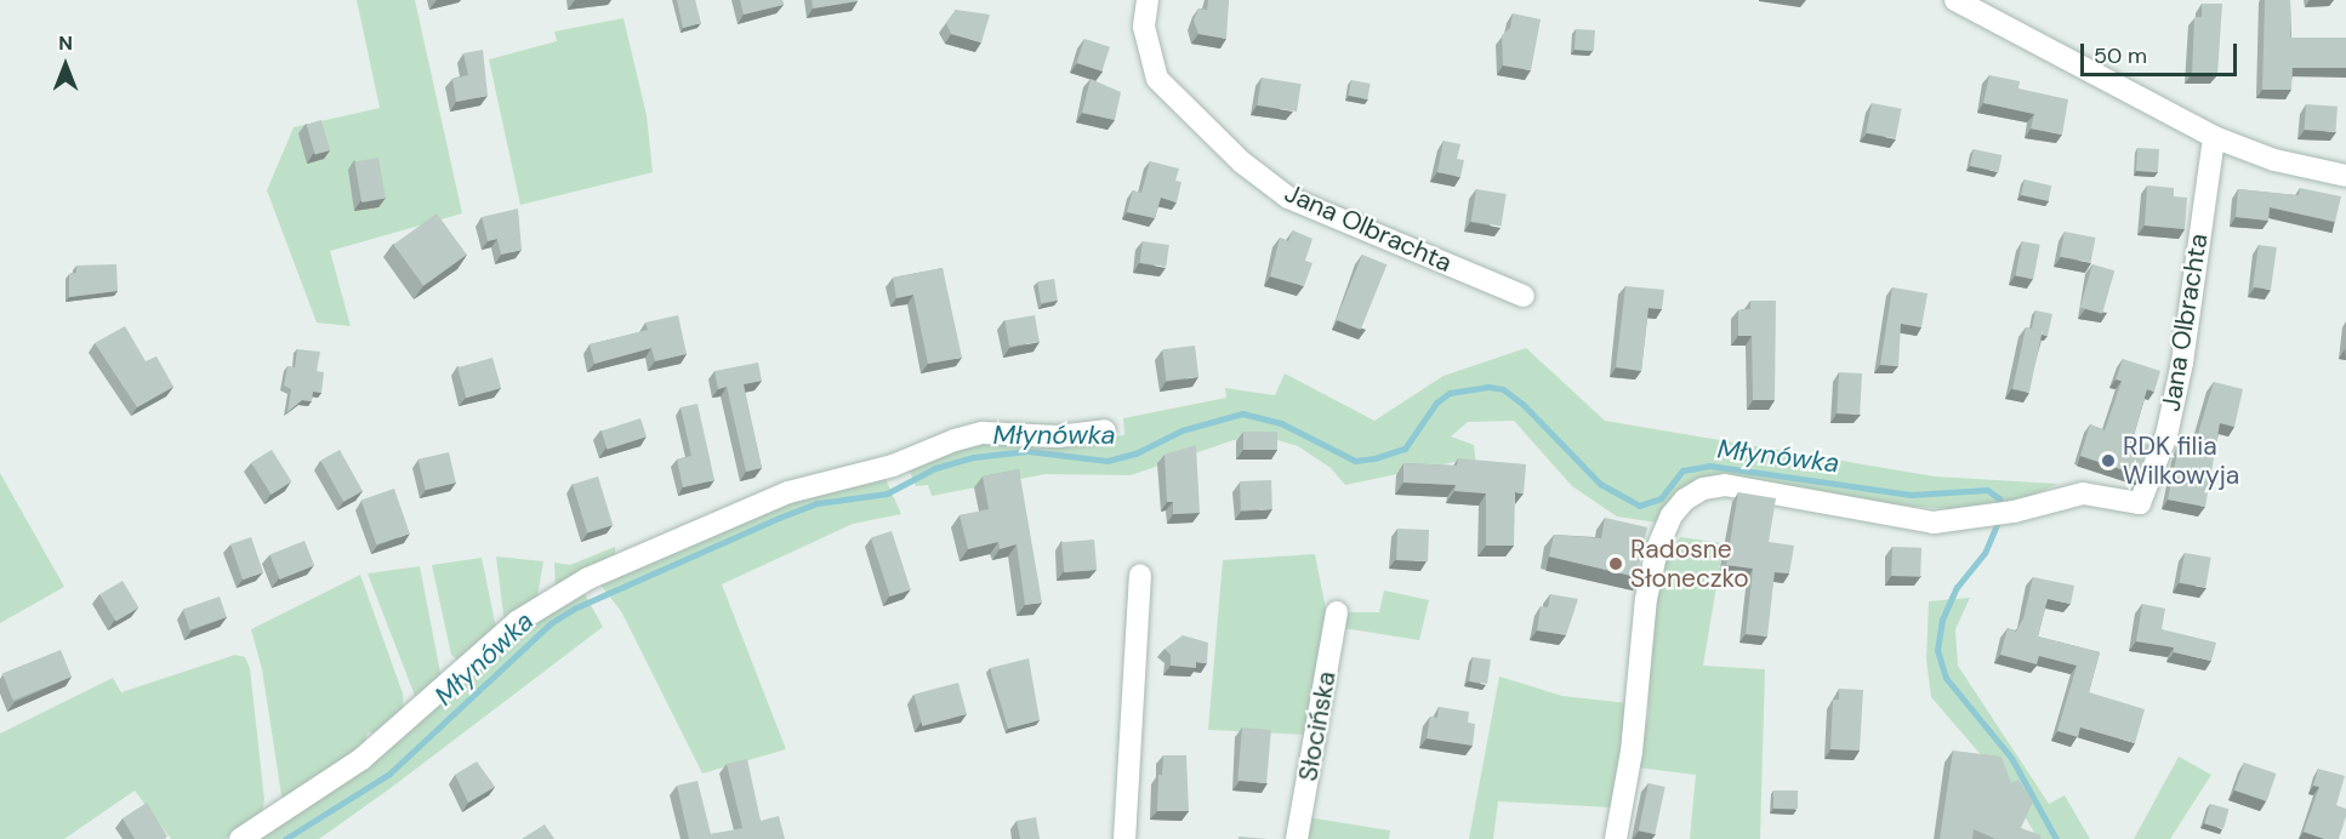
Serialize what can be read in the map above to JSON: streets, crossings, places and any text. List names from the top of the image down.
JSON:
{
  "streets": {
    "street": ["Jana Olbrachta", "Słocińska"]
  },
  "water": ["Młynówka"],
  "places": ["RDK filia Wilkowyja", "Radosne Słoneczko"],
  "scale_bar": "50 m",
  "north": "top"
}
